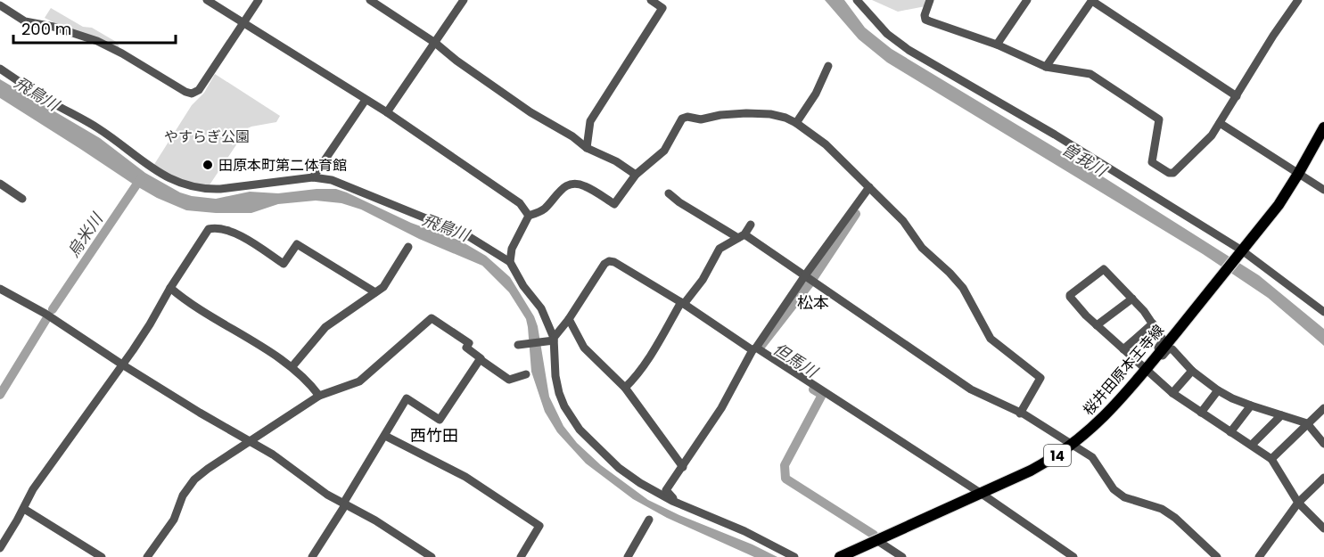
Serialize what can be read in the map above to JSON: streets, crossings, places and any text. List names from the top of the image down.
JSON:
{
  "streets": {
    "main road": ["桜井田原本王寺線", "14"]
  },
  "districts": ["松本", "西竹田"],
  "water": [
    "飛鳥川",
    "曽我川",
    "烏米川",
    "但馬川"
  ],
  "parks": ["やすらぎ公園"],
  "places": ["田原本町第二体育館"],
  "scale_bar": "200 m"
}
